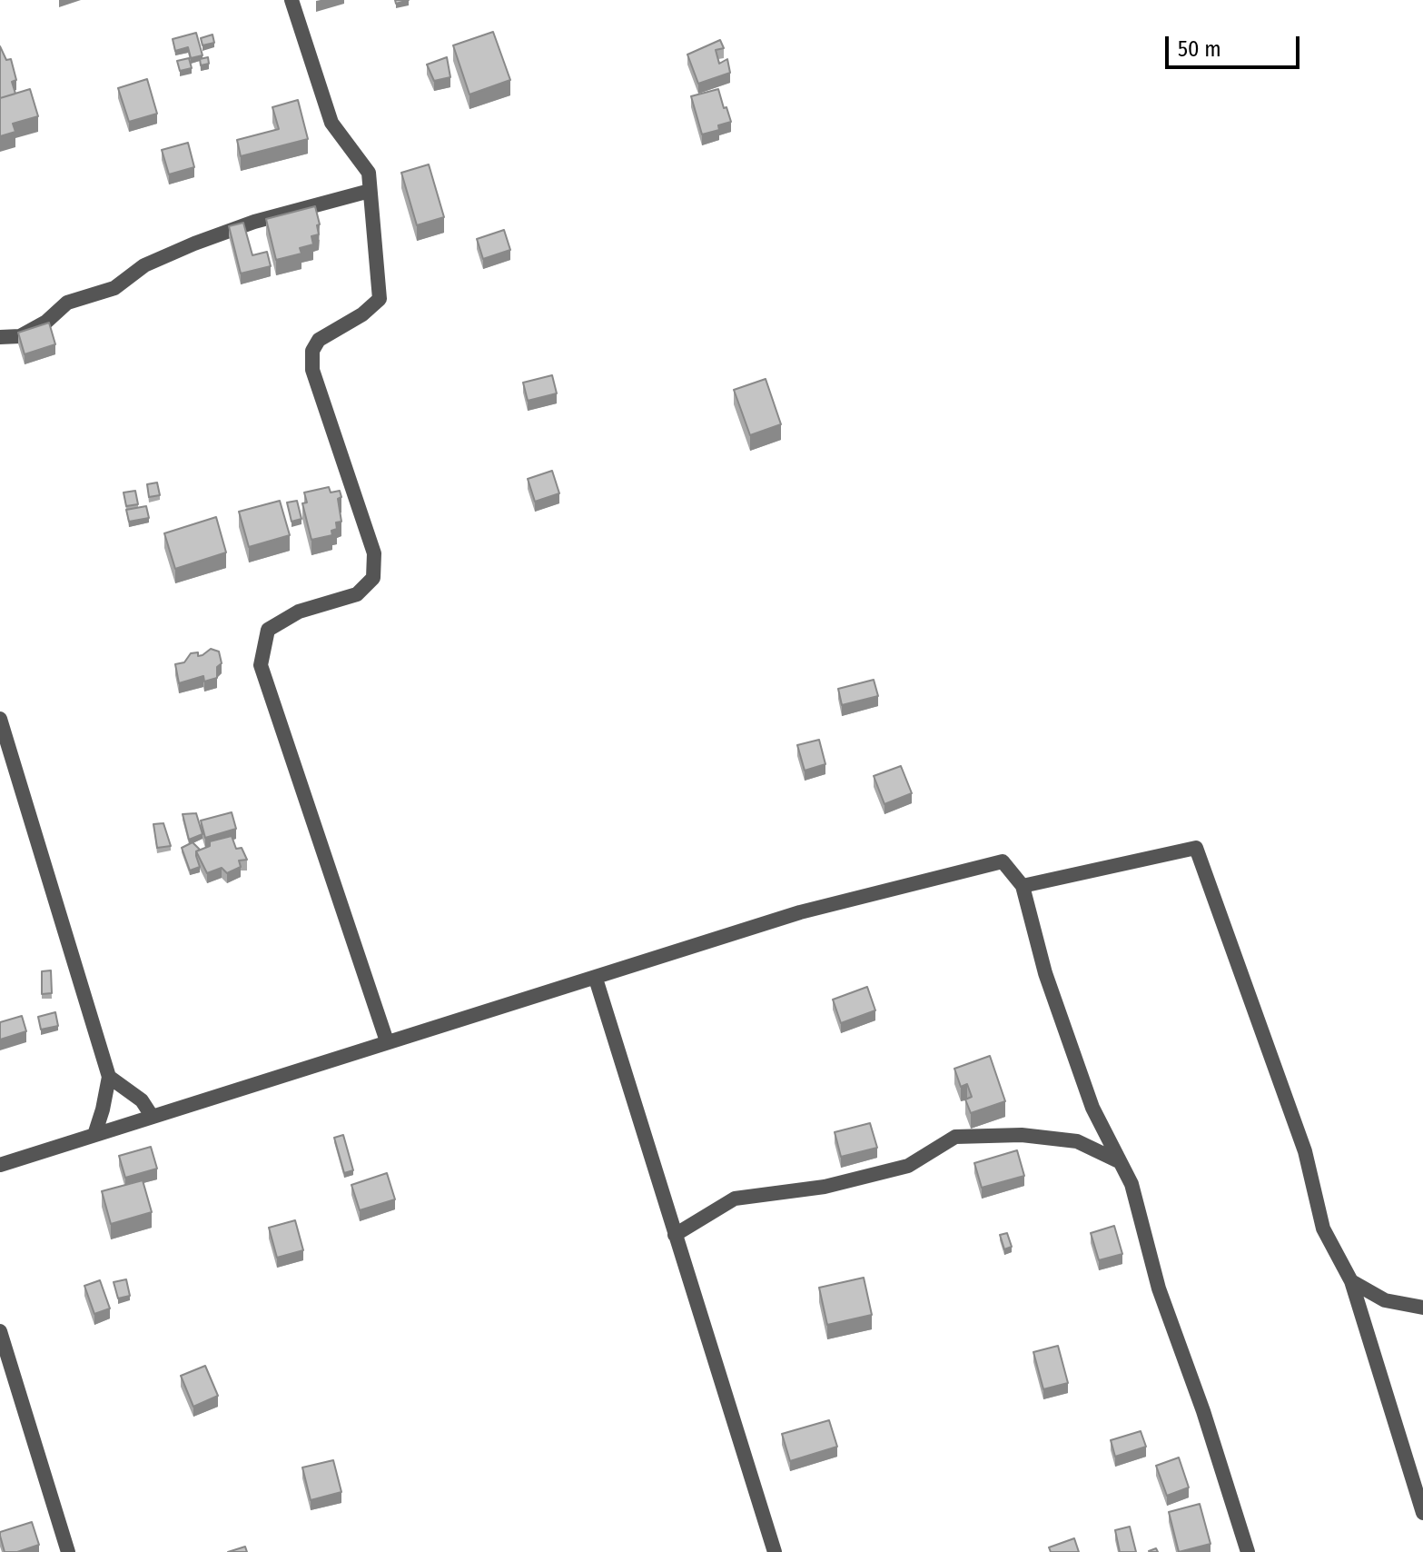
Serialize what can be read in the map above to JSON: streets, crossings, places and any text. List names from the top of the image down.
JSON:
{
  "scale_bar": "50 m"
}
